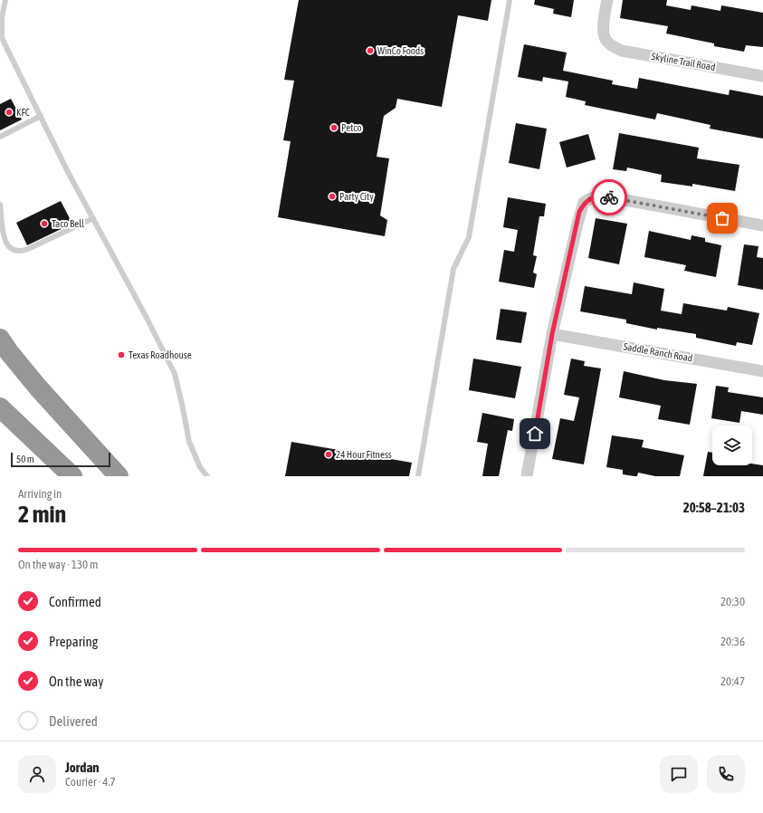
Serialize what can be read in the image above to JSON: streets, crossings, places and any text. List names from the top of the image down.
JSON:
{
  "streets": {
    "street": ["Skyline Trail Road", "Saddle Ranch Road"]
  },
  "places": [
    "WinCo Foods",
    "KFC",
    "Petco",
    "Party City",
    "Taco Bell",
    "Texas Roadhouse",
    "24 Hour Fitness"
  ],
  "scale_bar": "50 m",
  "page": {
    "scale": "50 m",
    "heading": ["2 min", "Arriving in", "20:58–21:03"],
    "panel": ["Jordan", "Courier · 4.7"],
    "bar": "On the way · 130 m",
    "list": [
      ["Confirmed", "20:30"],
      ["Preparing", "20:36"],
      ["On the way", "20:47"],
      "Delivered"
    ]
  }
}
